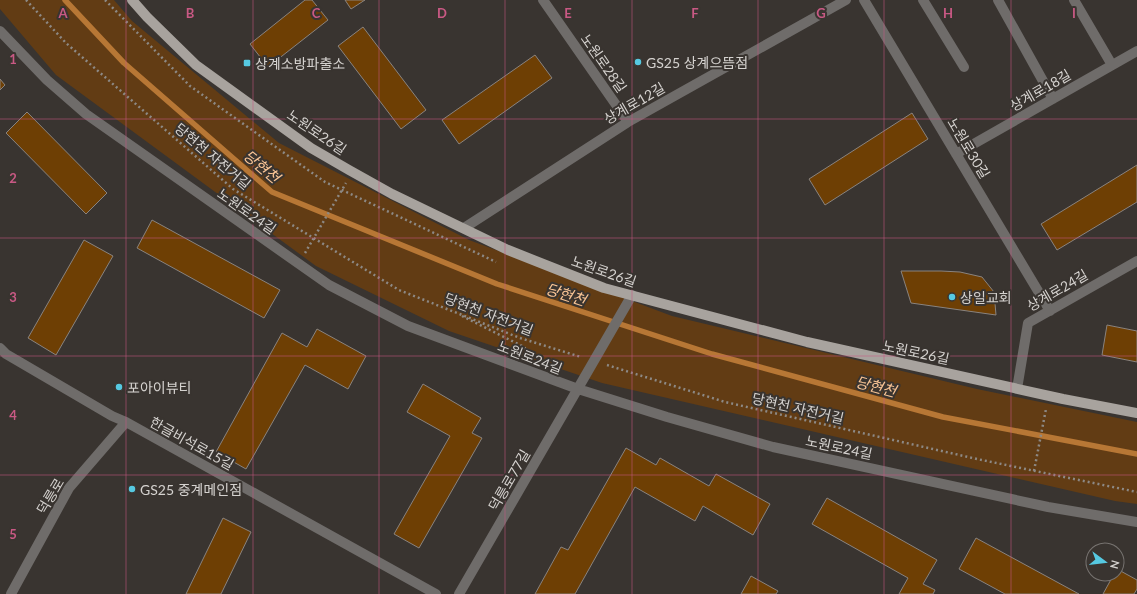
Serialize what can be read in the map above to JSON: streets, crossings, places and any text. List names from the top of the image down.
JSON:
{
  "streets": {
    "main road": ["노원로26길"],
    "street": [
      "노원로28길",
      "상계로18길",
      "상계로12길",
      "노원로30길",
      "노원로24길",
      "상계로24길",
      "한글비석로15길",
      "덕릉로77길",
      "덕릉로"
    ],
    "path": ["당현천 자전거길"]
  },
  "crossings": [
    ["노원로28길", "상계로12길"],
    ["상계로18길", "노원로30길"],
    ["상계로12길", "노원로26길"],
    ["노원로26길", "상계로24길"],
    ["노원로26길", "덕릉로77길"],
    ["노원로30길", "상계로24길"],
    ["노원로24길", "덕릉로77길"],
    ["한글비석로15길", "덕릉로"]
  ],
  "water": ["당현천"],
  "places": {
    "other": [
      "GS25 상계으뜸점",
      "상일교회",
      "포아이뷰티",
      "GS25 중계메인점"
    ],
    "transit": ["상계소방파출소"]
  },
  "north": "right",
  "grid": {
    "columns": [
      "A",
      "B",
      "C",
      "D",
      "E",
      "F",
      "G",
      "H",
      "I"
    ],
    "rows": [
      "1",
      "2",
      "3",
      "4",
      "5"
    ]
  }
}
